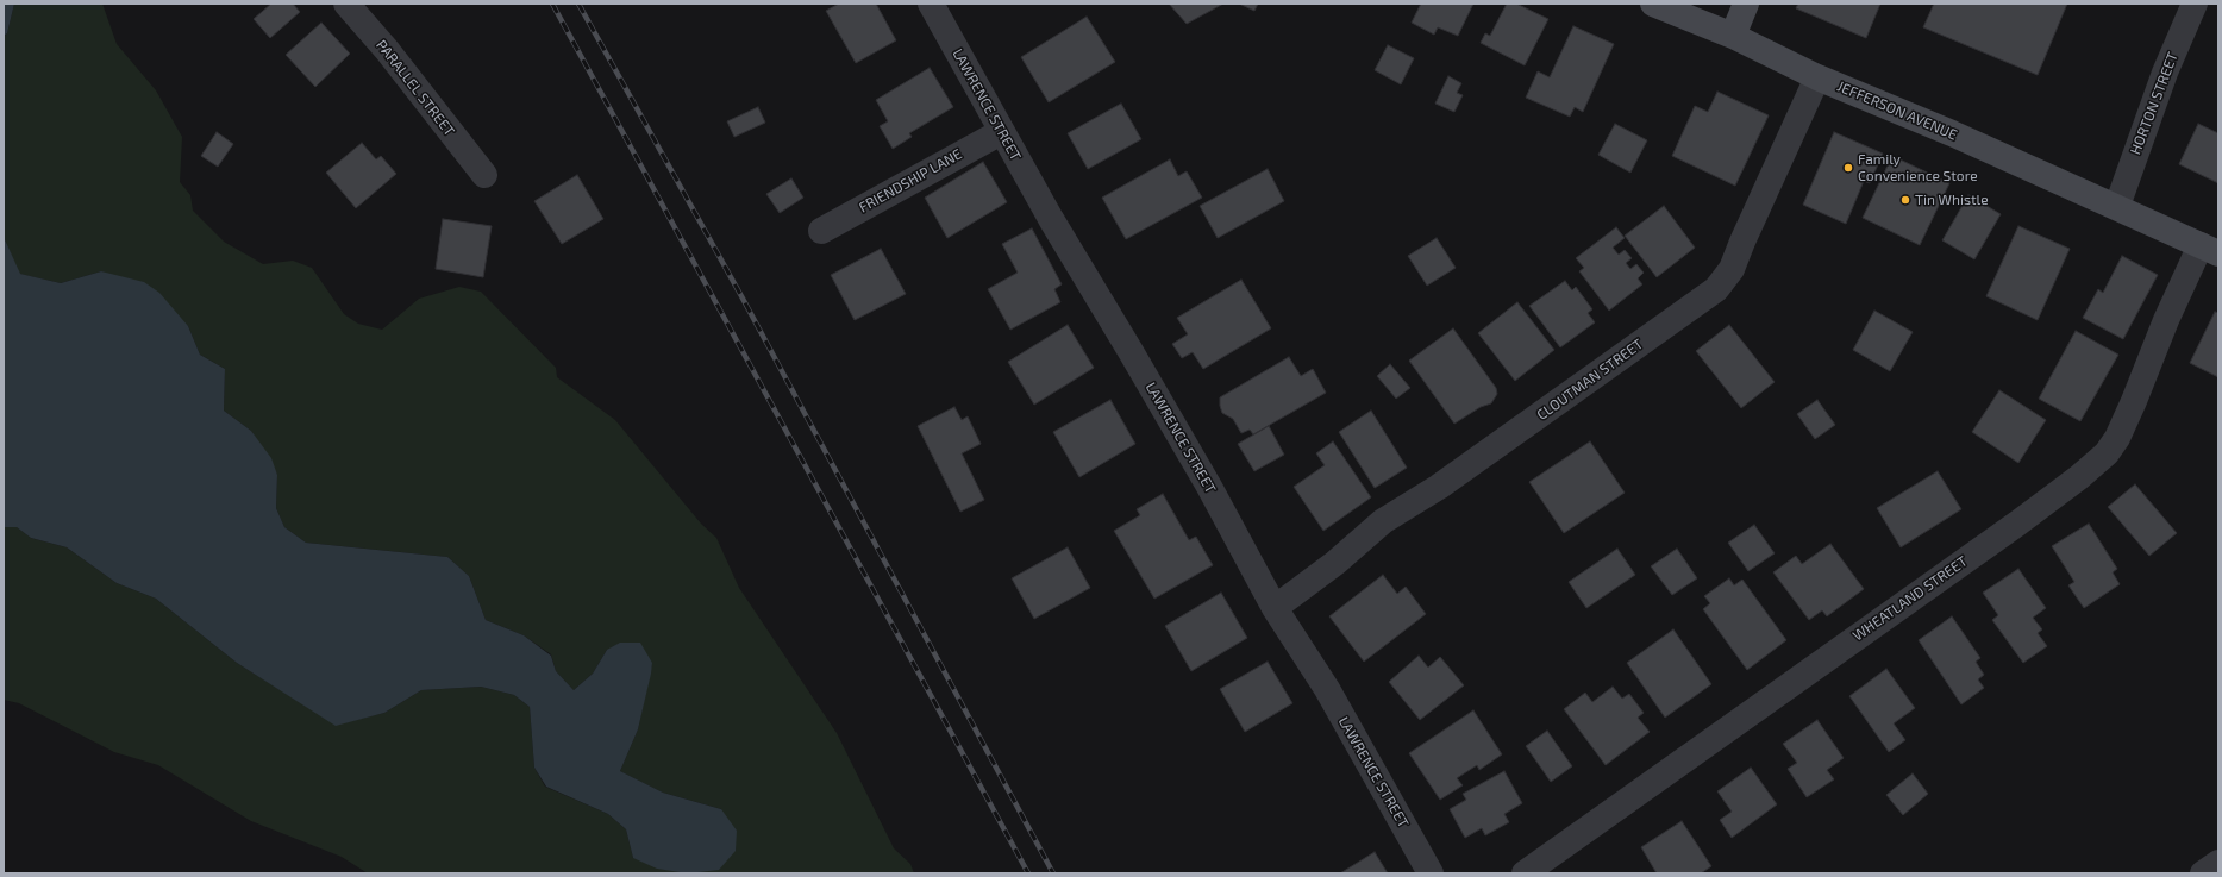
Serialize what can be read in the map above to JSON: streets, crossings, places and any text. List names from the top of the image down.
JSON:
{
  "streets": {
    "main road": ["JEFFERSON AVENUE"],
    "street": [
      "PARALLEL STREET",
      "HORTON STREET",
      "LAWRENCE STREET",
      "FRIENDSHIP LANE",
      "CLOUTMAN STREET",
      "WHEATLAND STREET"
    ]
  },
  "crossings": [
    ["HORTON STREET", "JEFFERSON AVENUE"],
    ["LAWRENCE STREET", "FRIENDSHIP LANE"],
    ["LAWRENCE STREET", "CLOUTMAN STREET"],
    ["JEFFERSON AVENUE", "CLOUTMAN STREET"],
    ["JEFFERSON AVENUE", "WHEATLAND STREET"]
  ],
  "places": ["Family Convenience Store", "Tin Whistle"]
}
